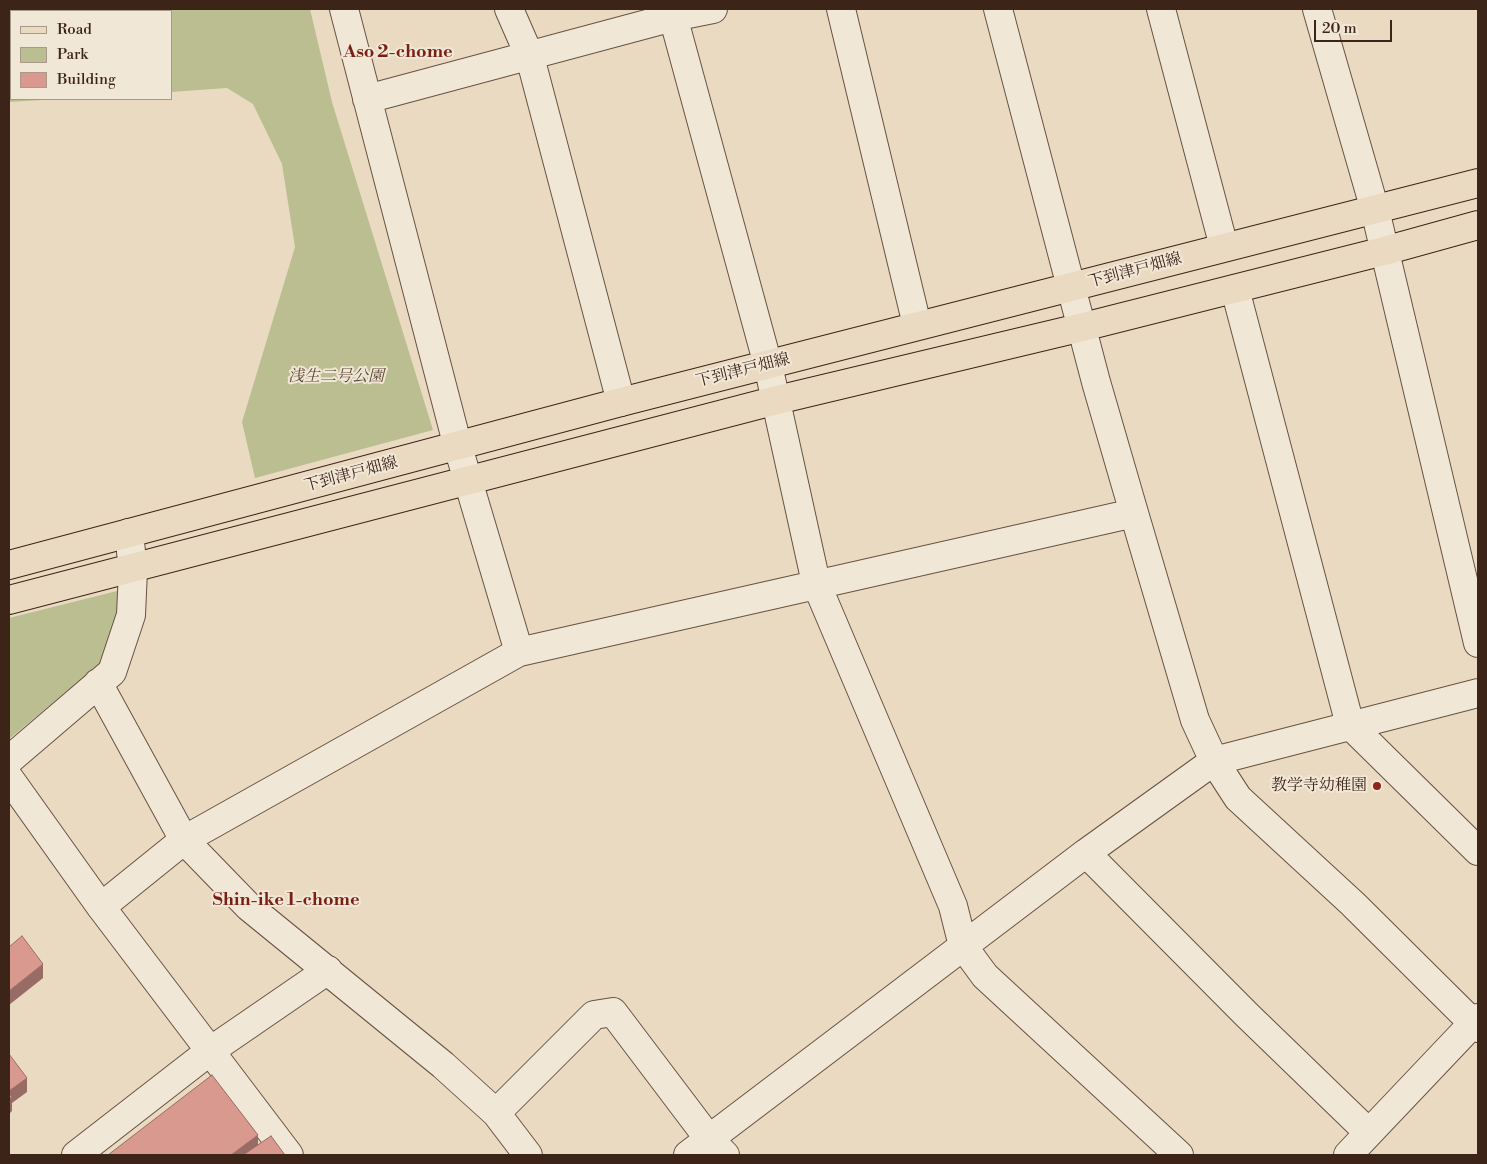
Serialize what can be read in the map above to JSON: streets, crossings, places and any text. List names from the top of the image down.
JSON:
{
  "streets": {
    "main road": ["下到津戸畑線"]
  },
  "districts": ["Aso 2-chome", "Shin-ike 1-chome"],
  "parks": ["浅生二号公園"],
  "places": ["教学寺幼稚園"],
  "legend": ["Road", "Park", "Building"],
  "scale_bar": "20 m"
}
